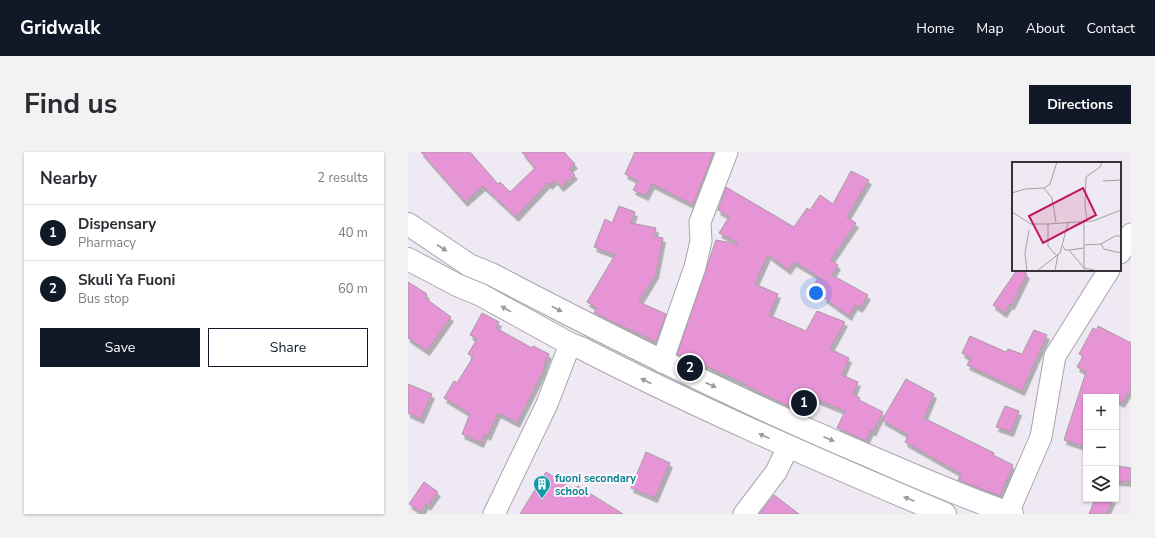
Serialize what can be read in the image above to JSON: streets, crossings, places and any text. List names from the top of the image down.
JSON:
{
  "places": {
    "building": ["fuoni secondary school"]
  },
  "page": {
    "header": "Gridwalk",
    "nav": [
      "Home",
      "Map",
      "About",
      "Contact"
    ],
    "title": "Find us",
    "buttons": [
      "Directions",
      ["Save", "Share"]
    ],
    "heading": ["Nearby", "2 results"],
    "list": [
      {
        "mark": "1",
        "name": "Dispensary",
        "note": "Pharmacy",
        "value": "40 m"
      },
      {
        "mark": "2",
        "name": "Skuli Ya Fuoni",
        "note": "Bus stop",
        "value": "60 m"
      }
    ],
    "pins": ["2", "1"],
    "map_buttons": ["+", "−"]
  }
}
